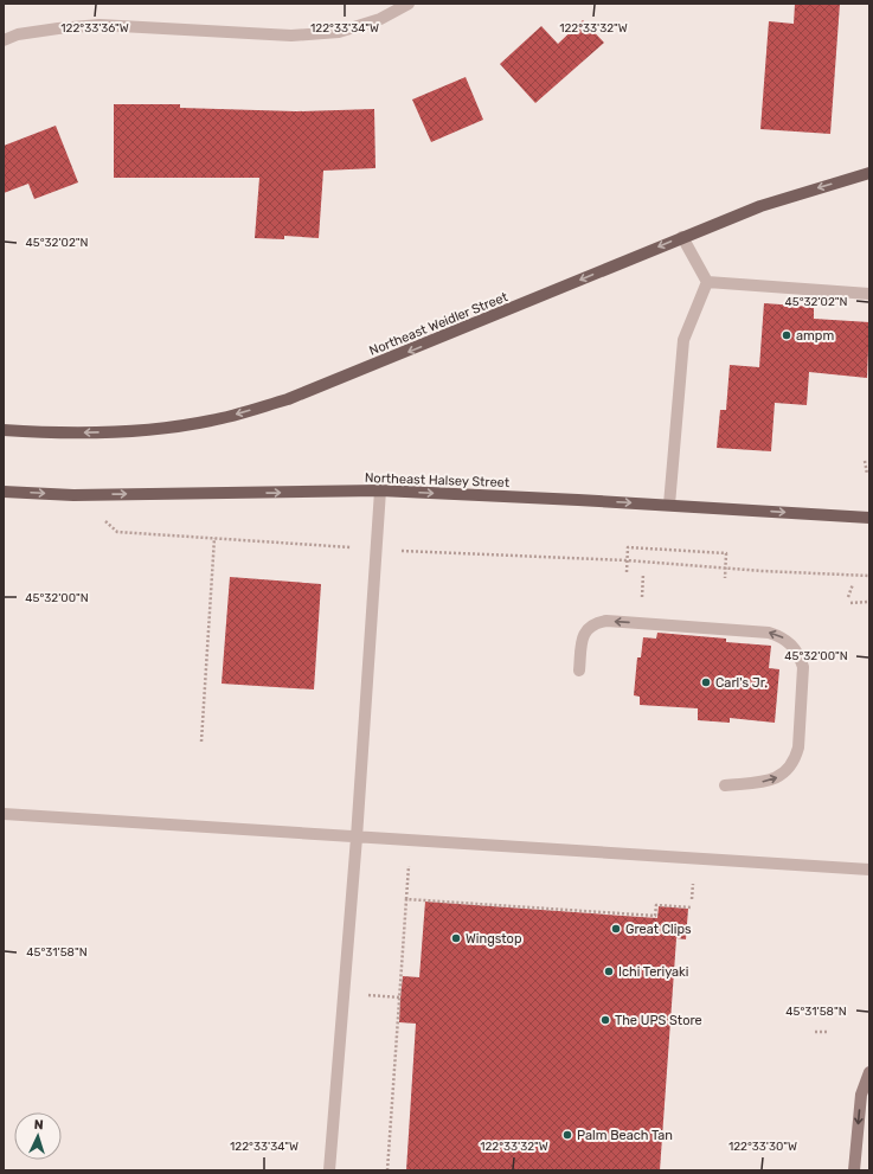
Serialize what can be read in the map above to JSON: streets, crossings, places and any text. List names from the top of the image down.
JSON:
{
  "streets": {
    "main road": ["Northeast Weidler Street", "Northeast Halsey Street"]
  },
  "one_way": ["Northeast Weidler Street", "Northeast Halsey Street"],
  "places": [
    "ampm",
    "Carl's Jr.",
    "Great Clips",
    "Wingstop",
    "Ichi Teriyaki",
    "The UPS Store",
    "Palm Beach Tan"
  ],
  "north": "top",
  "coordinates": [
    "122°33'36\"W",
    "122°33'34\"W",
    "122°33'32\"W",
    "45°32'02\"N",
    "45°32'00\"N",
    "45°31'58\"N",
    "122°33'30\"W"
  ]
}
